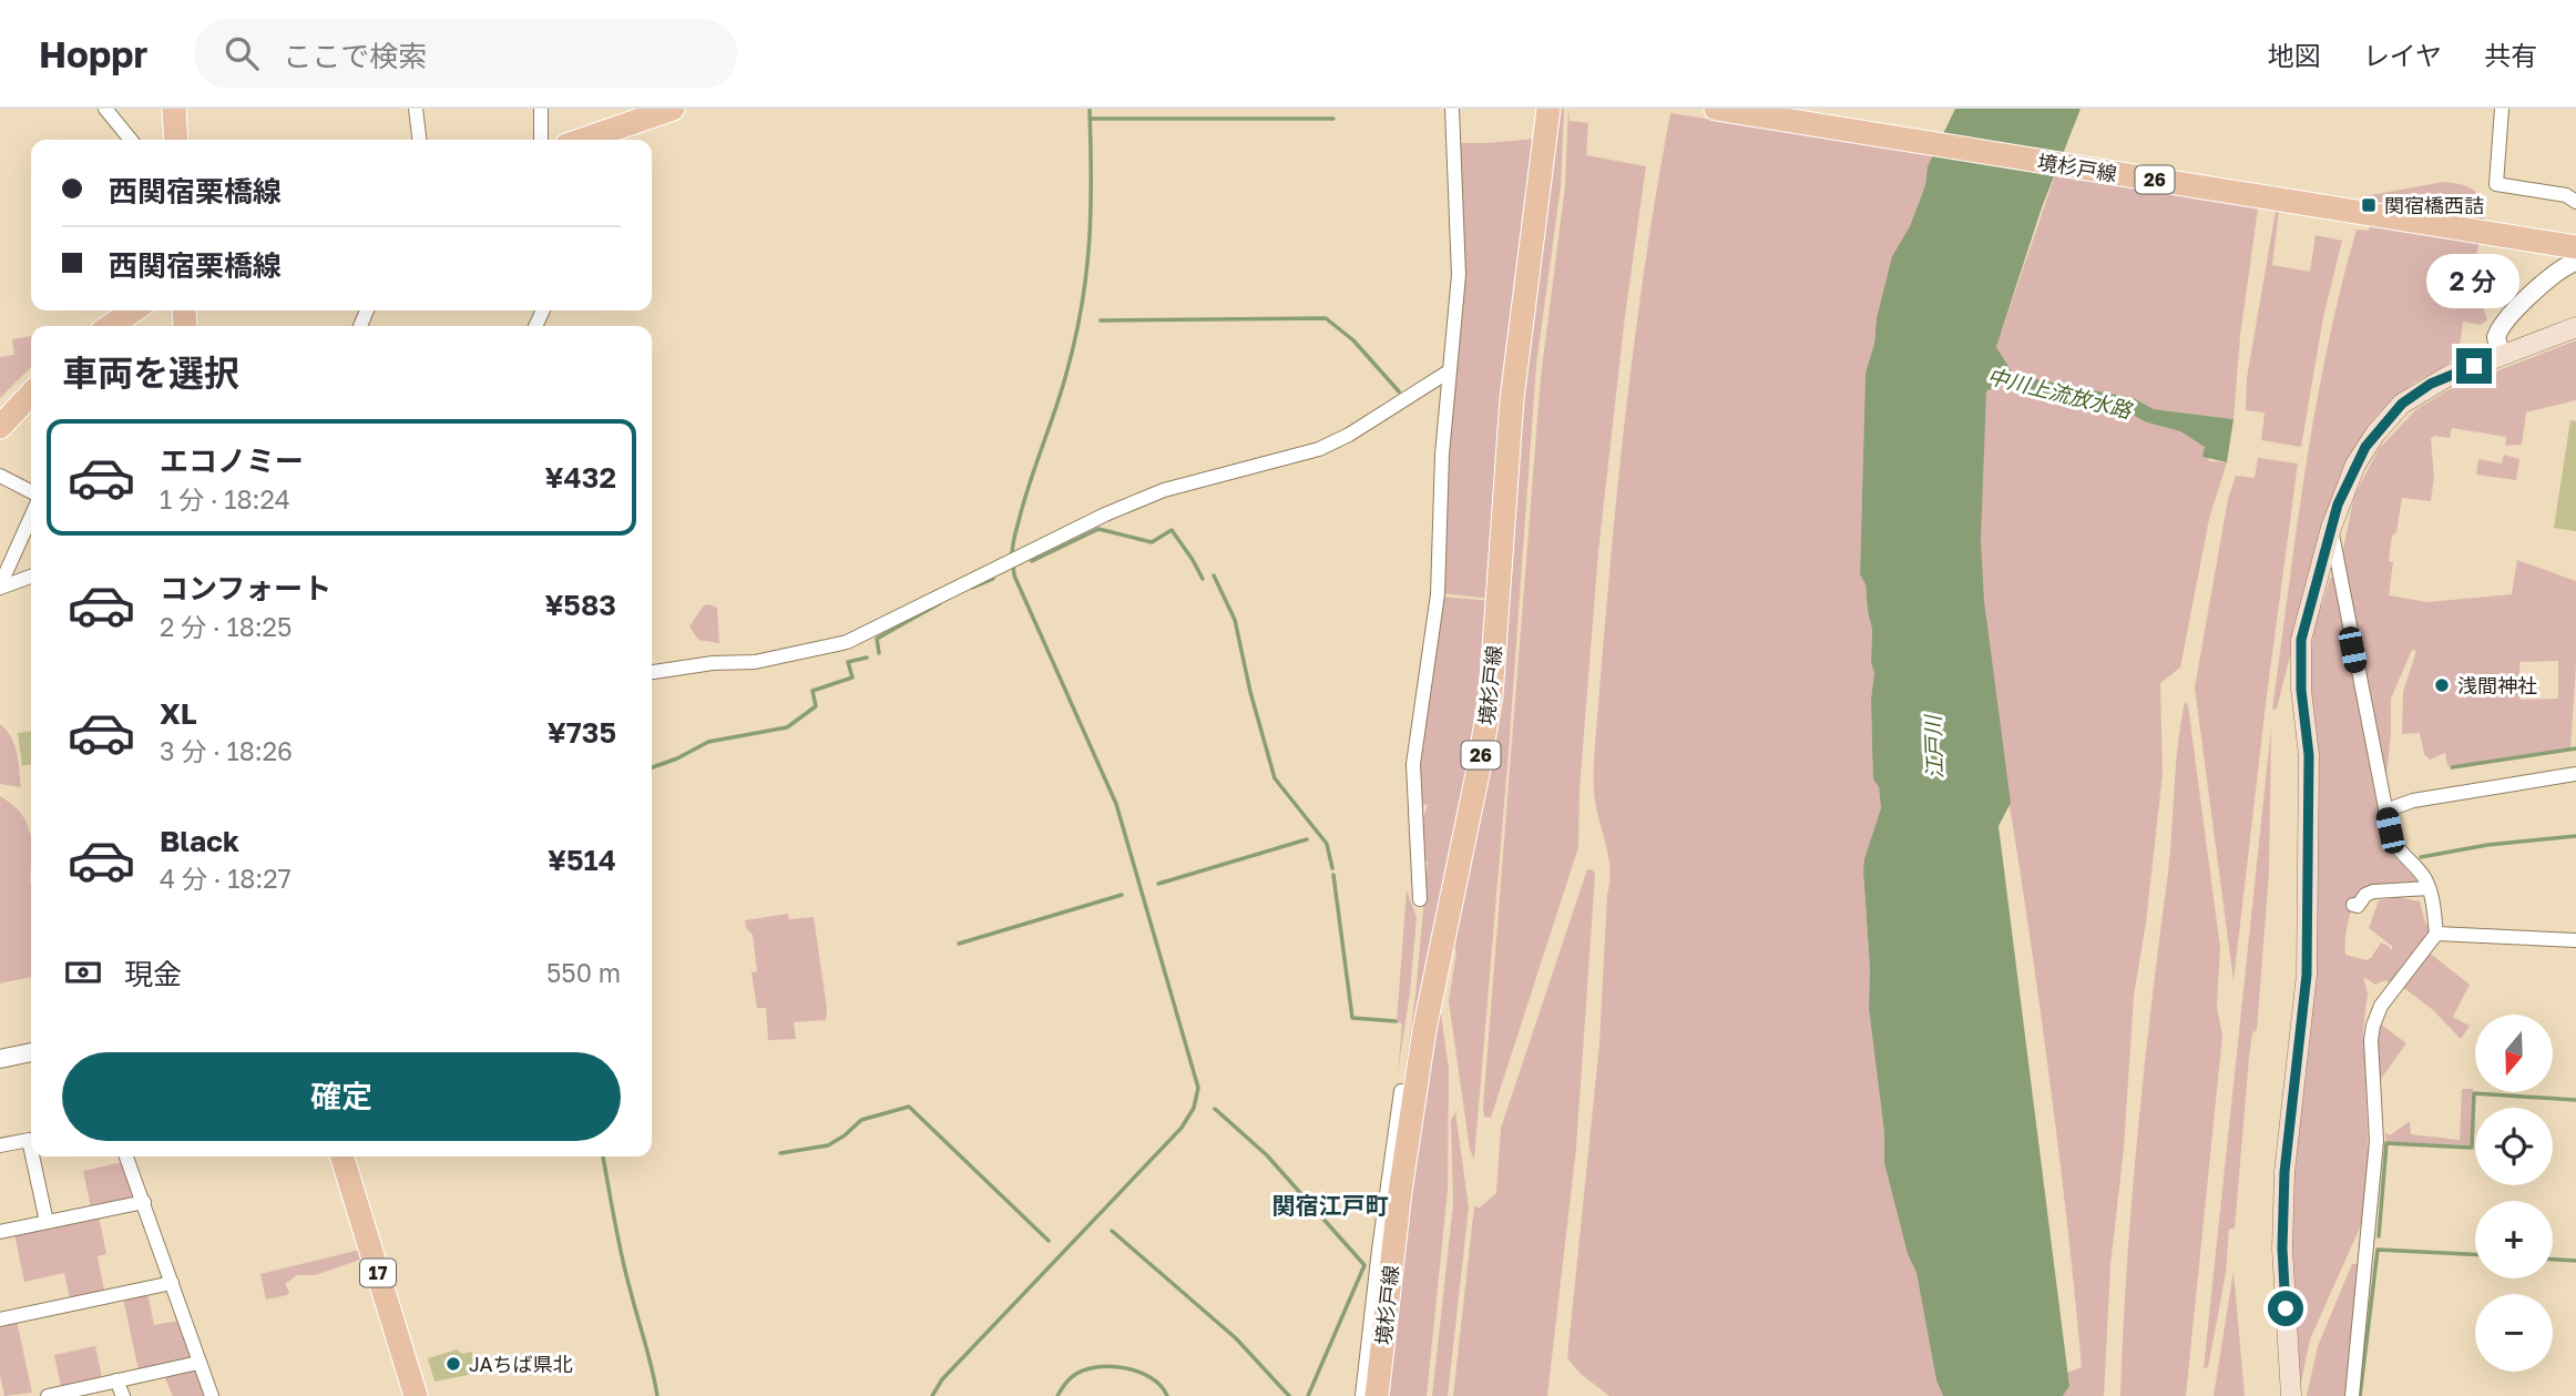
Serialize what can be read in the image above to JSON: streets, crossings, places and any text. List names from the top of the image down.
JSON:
{
  "streets": {
    "main road": ["境杉戸線", "26", "17"]
  },
  "districts": ["関宿江戸町"],
  "water": ["中川上流放水路", "江戸川"],
  "places": {
    "transit": ["関宿橋西詰"],
    "other": ["浅間神社", "JAちば県北"]
  },
  "north": "bottom",
  "page": {
    "header": "Hoppr",
    "search": "ここで検索",
    "nav": ["地図", "レイヤ", "共有"],
    "banner": ["西関宿栗橋線", "西関宿栗橋線"],
    "bubble": "2 分",
    "heading": "車両を選択",
    "list": [
      {
        "name": "エコノミー",
        "note": "1 分 · 18:24",
        "value": "¥432"
      },
      {
        "name": "コンフォート",
        "note": "2 分 · 18:25",
        "value": "¥583"
      },
      {
        "name": "XL",
        "note": "3 分 · 18:26",
        "value": "¥735"
      },
      {
        "name": "Black",
        "note": "4 分 · 18:27",
        "value": "¥514"
      }
    ],
    "pay": ["現金", "550 m"],
    "map_buttons": ["+", "−"],
    "buttons": "確定"
  }
}
